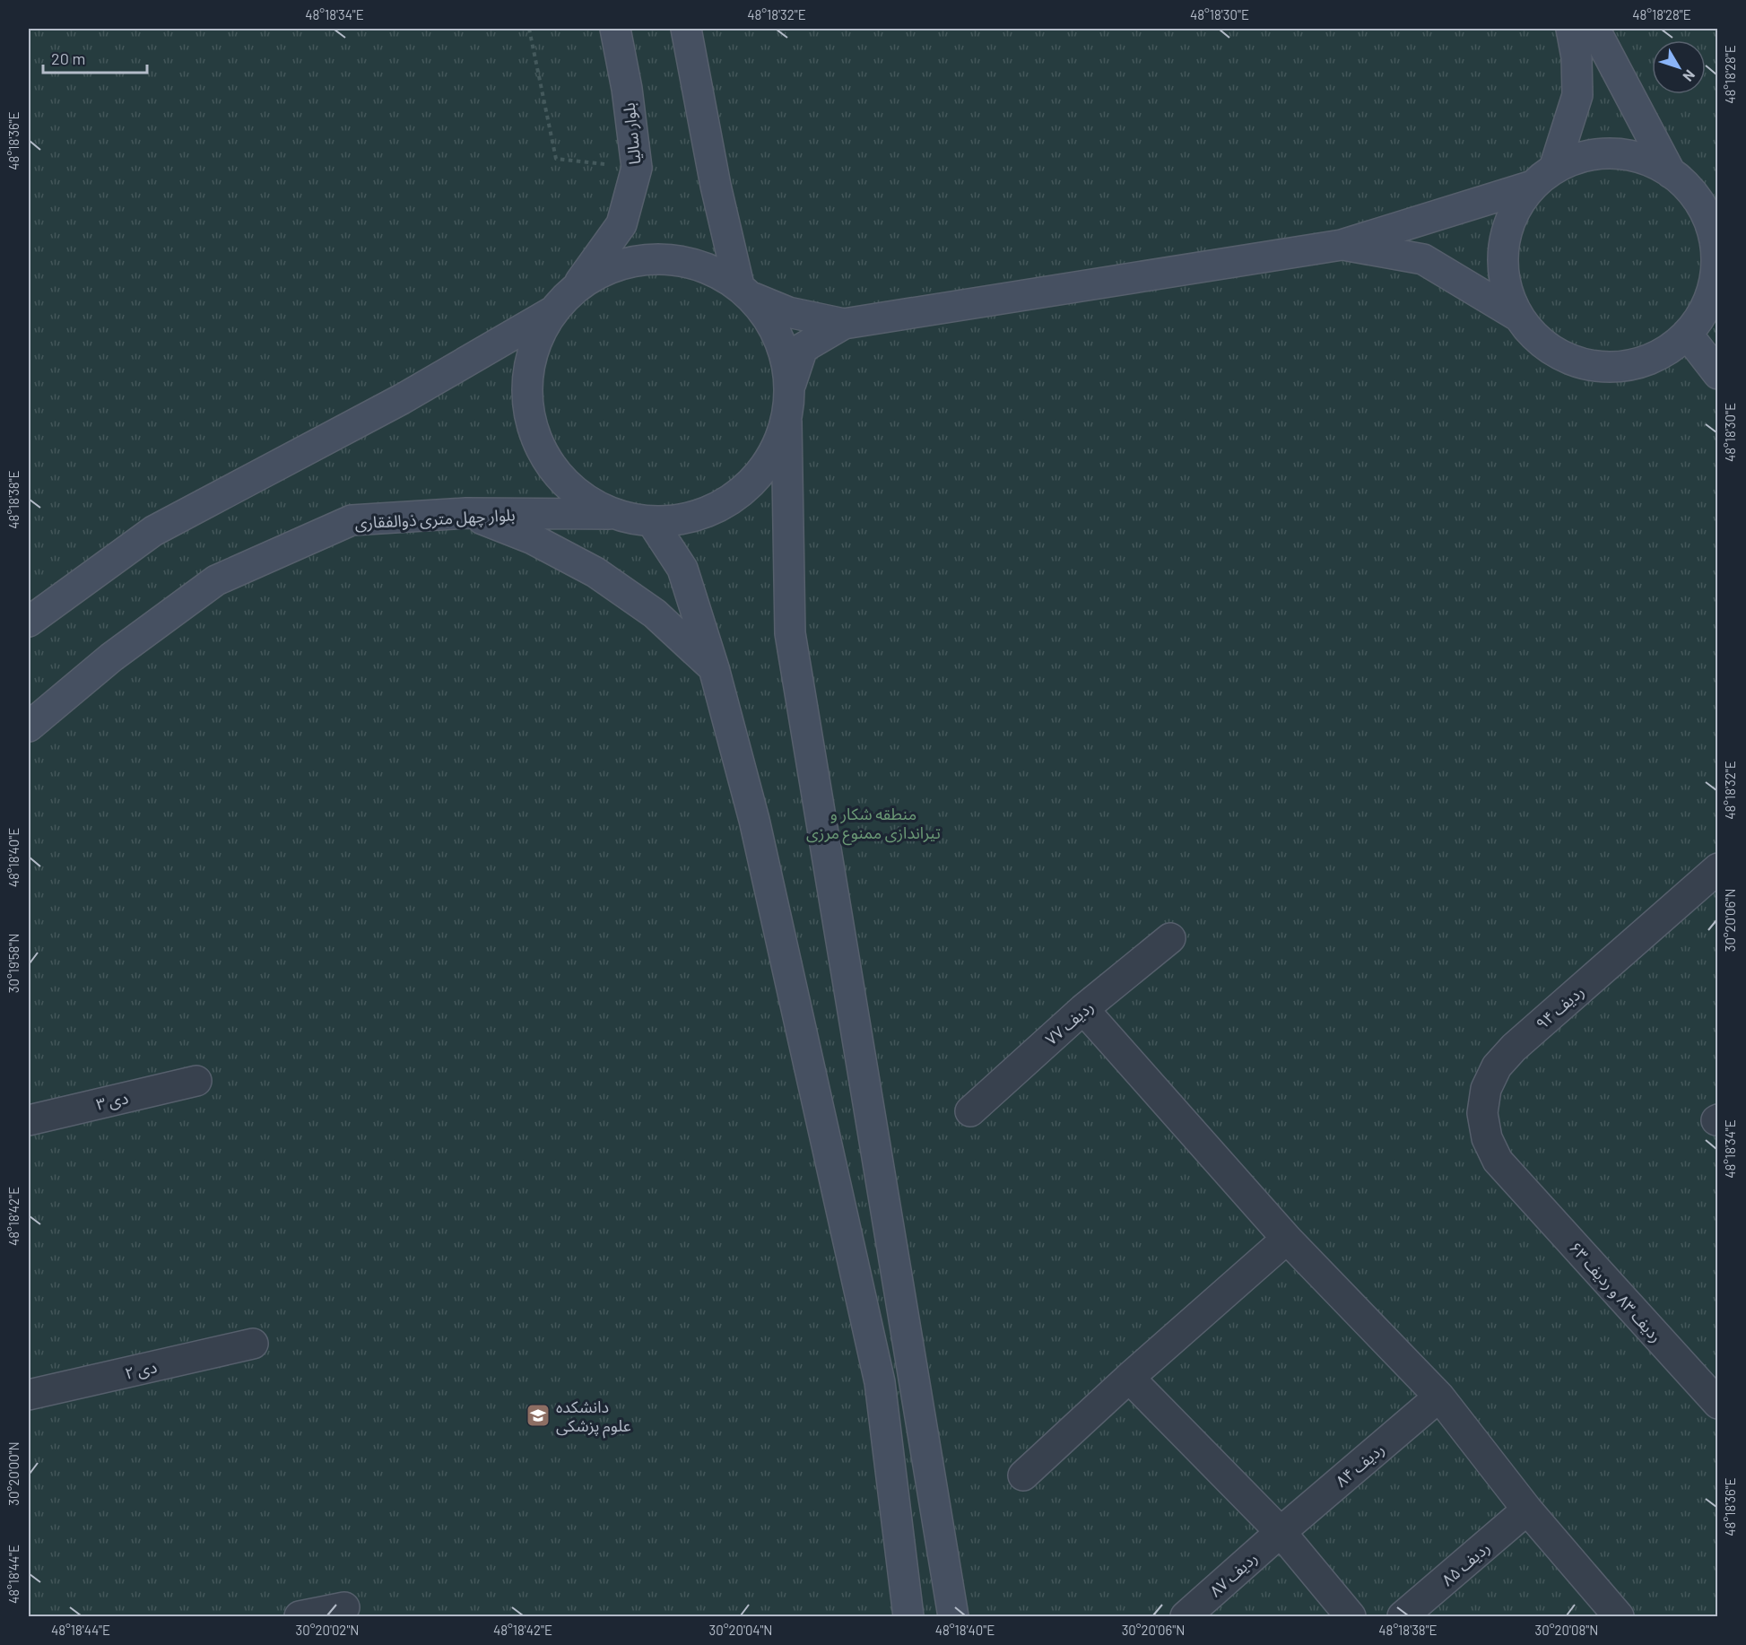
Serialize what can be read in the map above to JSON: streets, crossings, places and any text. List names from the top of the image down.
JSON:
{
  "streets": {
    "main road": ["بلوار سالیا", "بلوار چهل متری ذوالفقاری"],
    "street": [
      "ردیف ۹۴",
      "ردیف ۷۷",
      "دی ۳",
      "ردیف ۸۳ و ردیف ۶۳",
      "دی ۲",
      "ردیف ۸۴",
      "ردیف ۸۵",
      "ردیف ۸۷"
    ]
  },
  "crossings": [
    ["ردیف ۹۴", "ردیف ۸۳ و ردیف ۶۳"],
    ["ردیف ۸۴", "ردیف ۸۷"]
  ],
  "parks": ["منطقه شکار و تیراندازی ممنوع مرزی"],
  "places": {
    "school or university": ["دانشکده علوم پزشکی"]
  },
  "scale_bar": "20 m",
  "north": "bottom right",
  "coordinates": [
    "48°18'34\"E",
    "48°18'32\"E",
    "48°18'30\"E",
    "48°18'28\"E",
    "48°18'36\"E",
    "48°18'38\"E",
    "48°18'40\"E",
    "30°20'06\"N",
    "30°19'58\"N",
    "48°18'42\"E",
    "30°20'00\"N",
    "48°18'44\"E",
    "30°20'02\"N",
    "30°20'04\"N",
    "30°20'08\"N"
  ]
}
